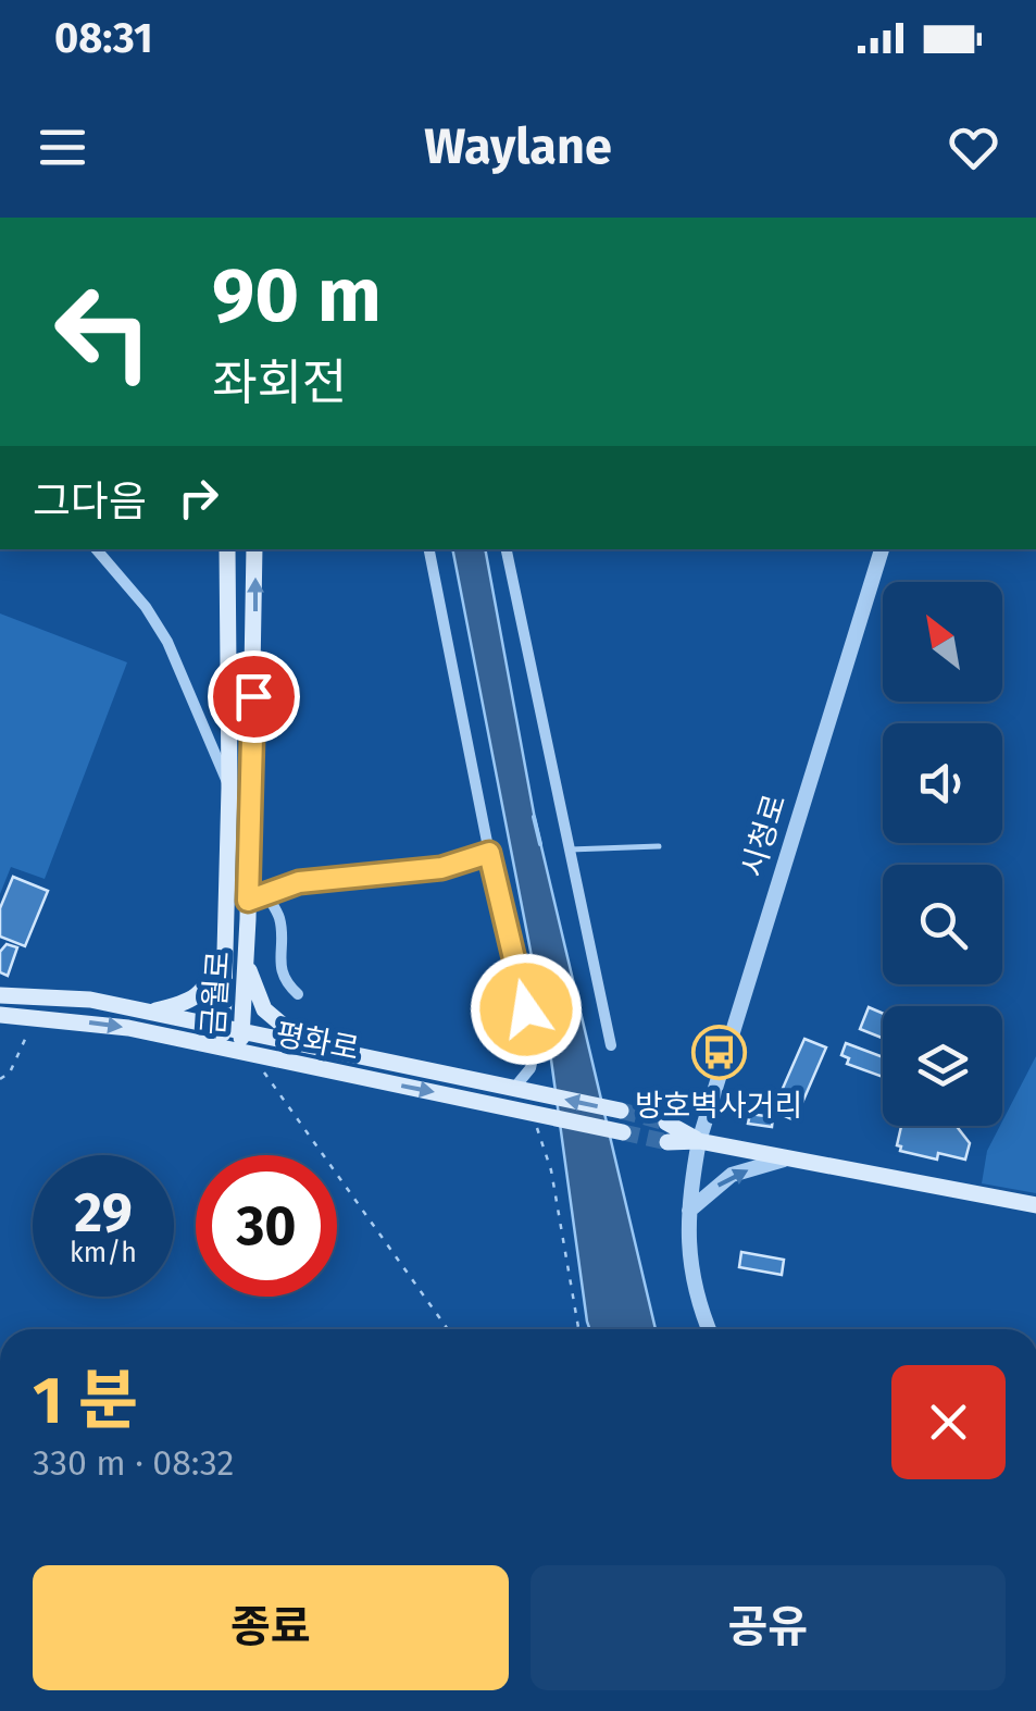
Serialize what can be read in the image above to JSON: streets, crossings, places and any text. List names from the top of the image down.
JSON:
{
  "streets": {
    "main road": ["금월로", "평화로"],
    "street": ["시청로"]
  },
  "crossings": [
    ["금월로", "평화로"]
  ],
  "places": {
    "bus stop": ["방호벽사거리"]
  },
  "north": "top left",
  "page": {
    "status": "08:31",
    "header": "Waylane",
    "turn": ["90 m", "좌회전"],
    "then": "그다음",
    "speed": "29 km/h",
    "limit": "30",
    "heading": ["1 분", "330 m · 08:32"],
    "buttons": ["종료", "공유"]
  }
}
